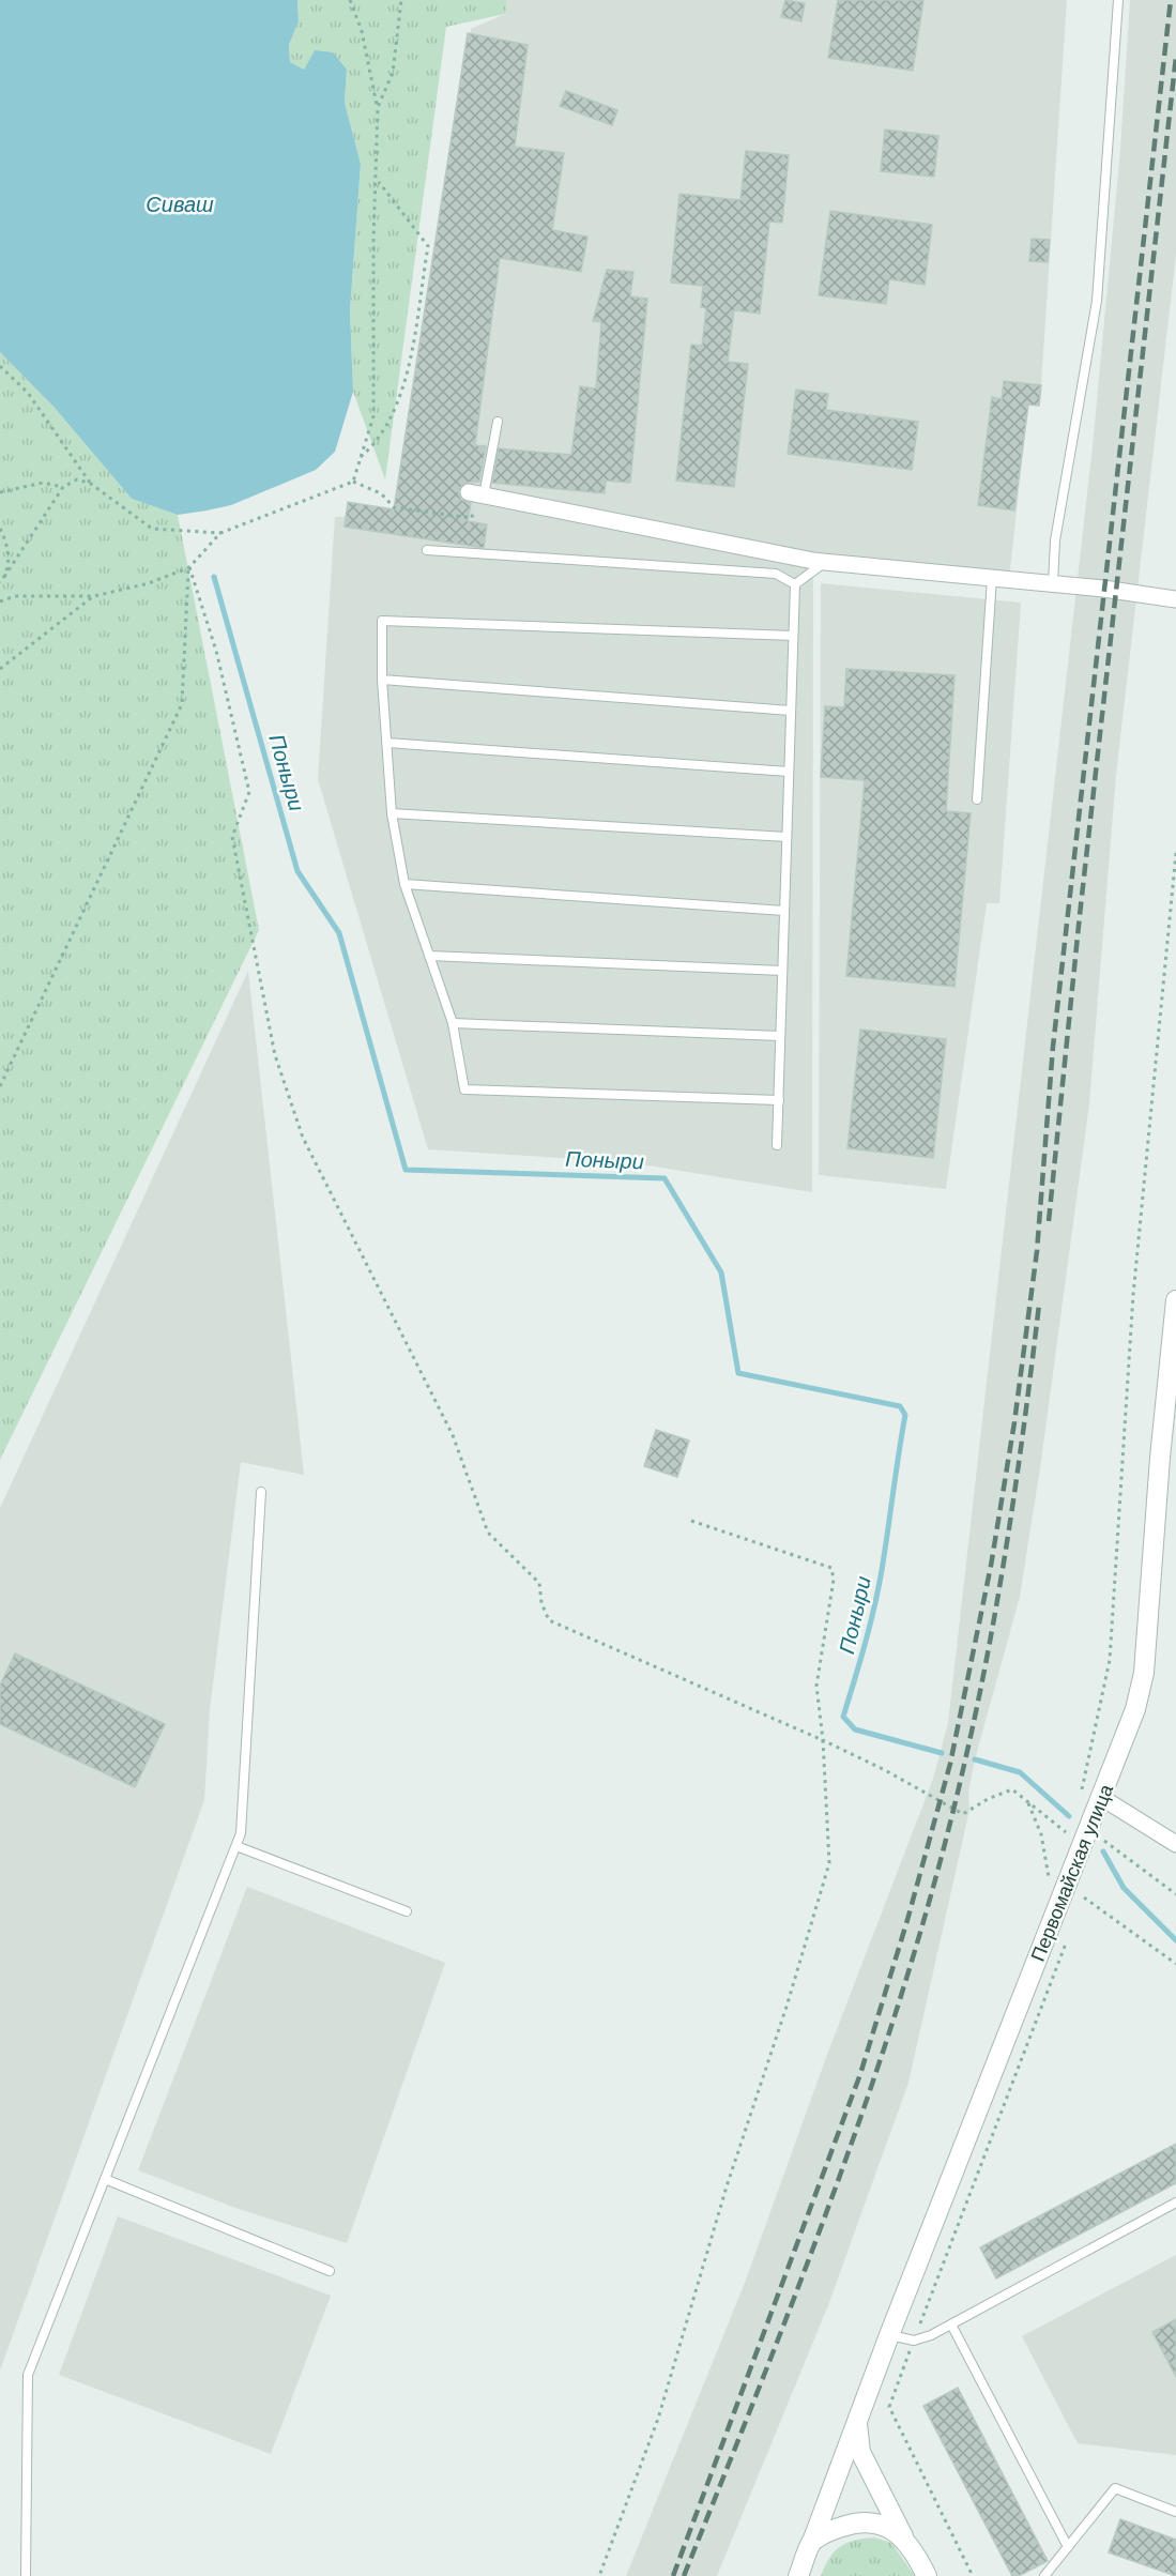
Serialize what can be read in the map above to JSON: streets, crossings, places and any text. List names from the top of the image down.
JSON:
{
  "streets": {
    "street": ["Первомайская улица"]
  },
  "water": ["Сиваш", "Поныри"]
}
